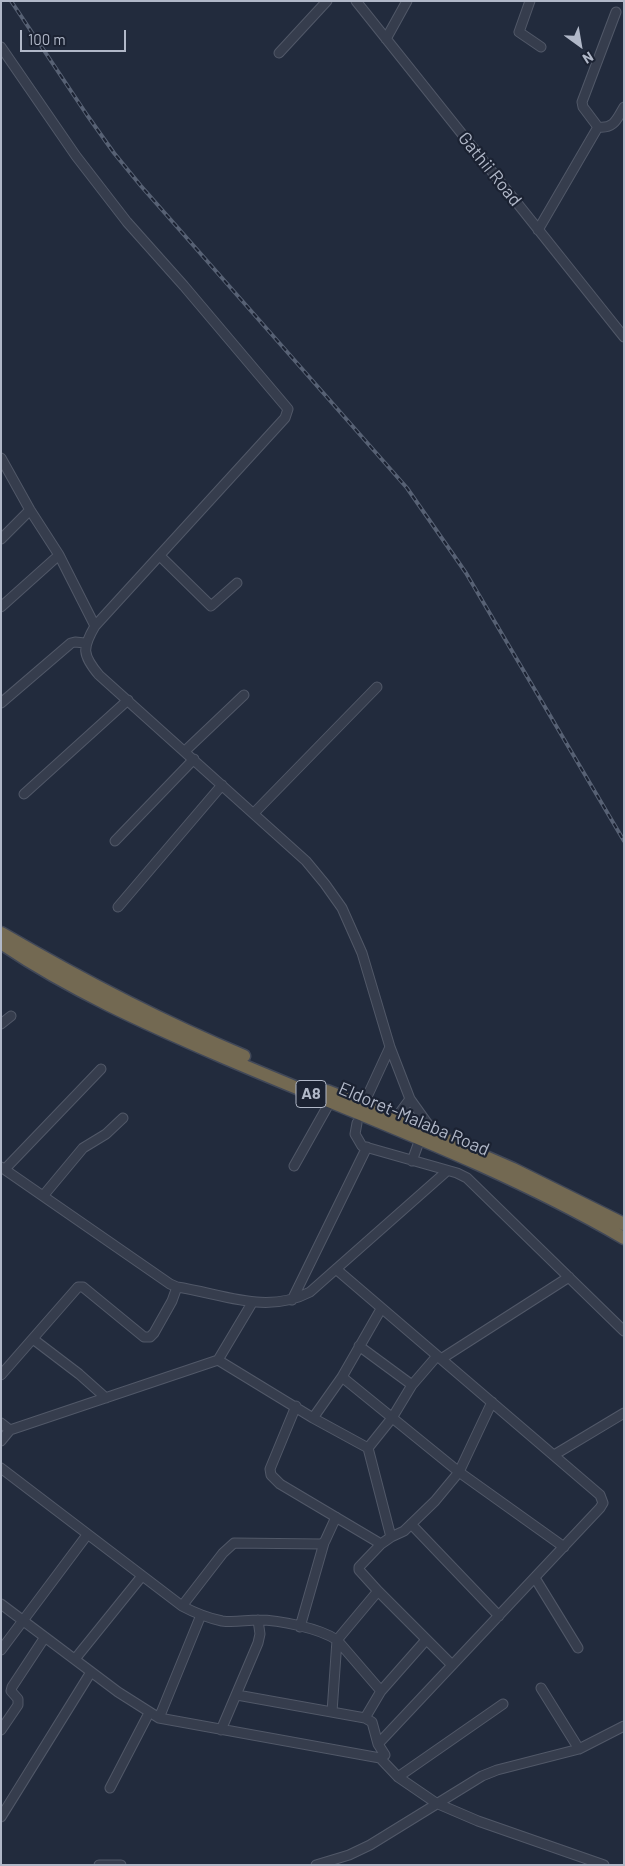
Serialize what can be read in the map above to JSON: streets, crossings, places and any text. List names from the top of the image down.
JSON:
{
  "streets": {
    "highway": ["A8", "Eldoret-Malaba Road"],
    "street": ["Gathii Road"]
  },
  "scale_bar": "100 m",
  "north": "bottom right"
}
